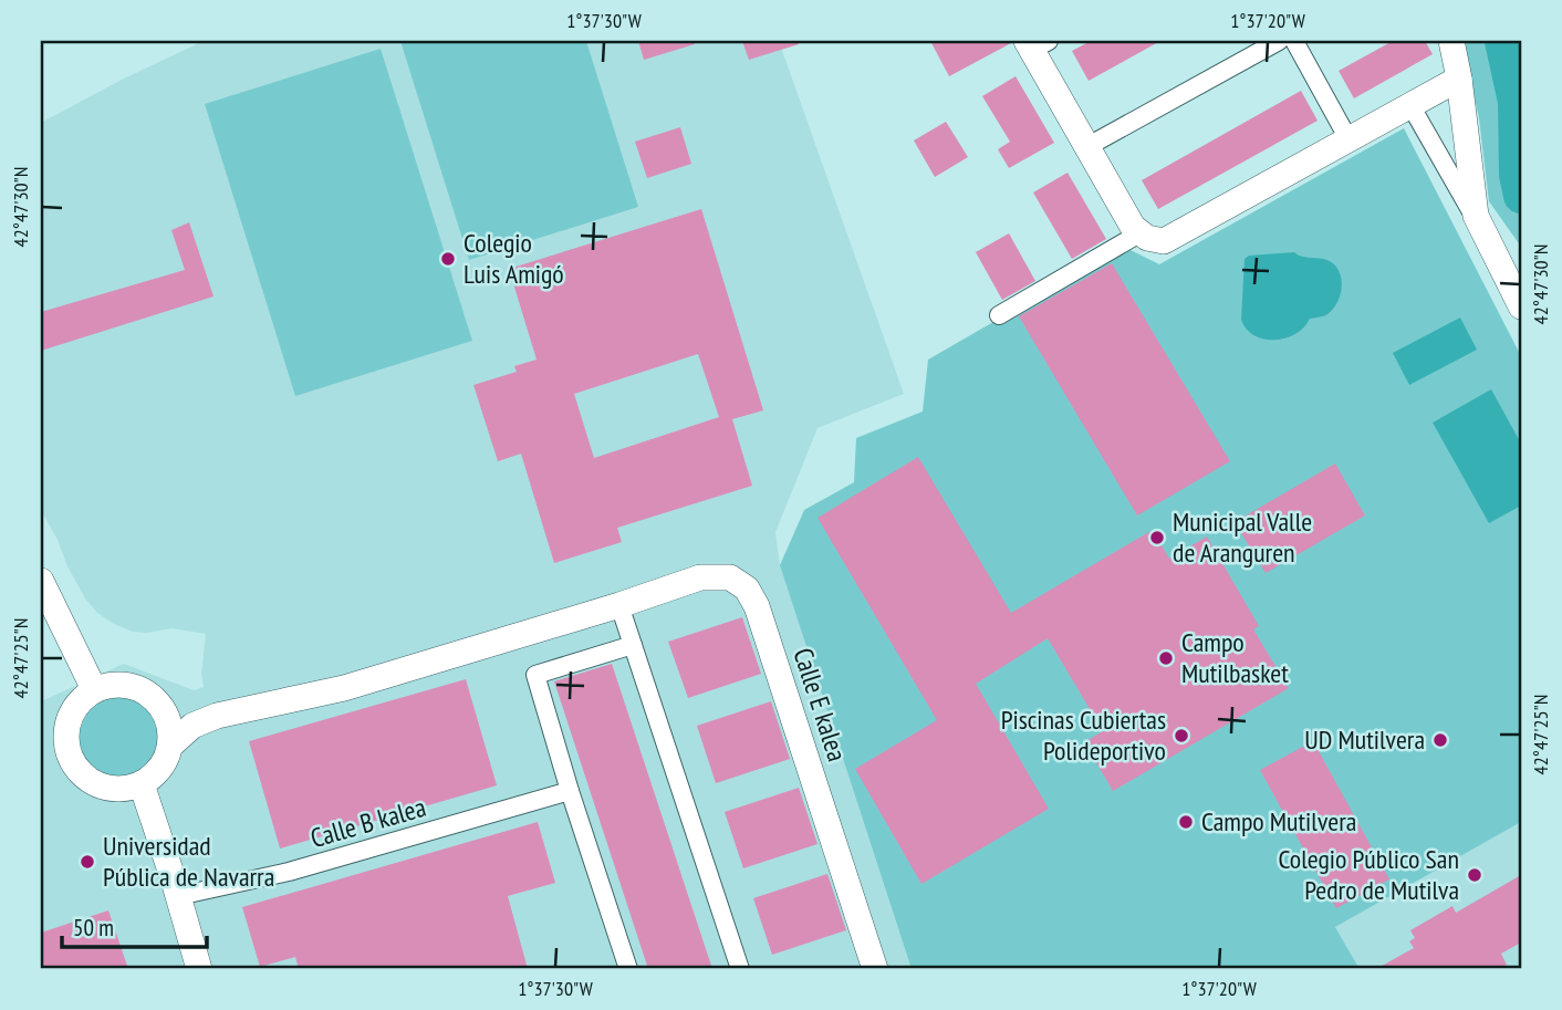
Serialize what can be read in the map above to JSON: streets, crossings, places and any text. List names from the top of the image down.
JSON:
{
  "streets": {
    "street": ["Calle E kalea", "Calle B kalea"]
  },
  "places": [
    "Colegio Luis Amigó",
    "Municipal Valle de Aranguren",
    "Campo Mutilbasket",
    "Piscinas Cubiertas Polideportivo",
    "UD Mutilvera",
    "Campo Mutilvera",
    "Universidad Pública de Navarra",
    "Colegio Público San Pedro de Mutilva"
  ],
  "scale_bar": "50 m",
  "coordinates": [
    "1°37'30\"W",
    "1°37'20\"W",
    "42°47'30\"N",
    "42°47'25\"N"
  ]
}
